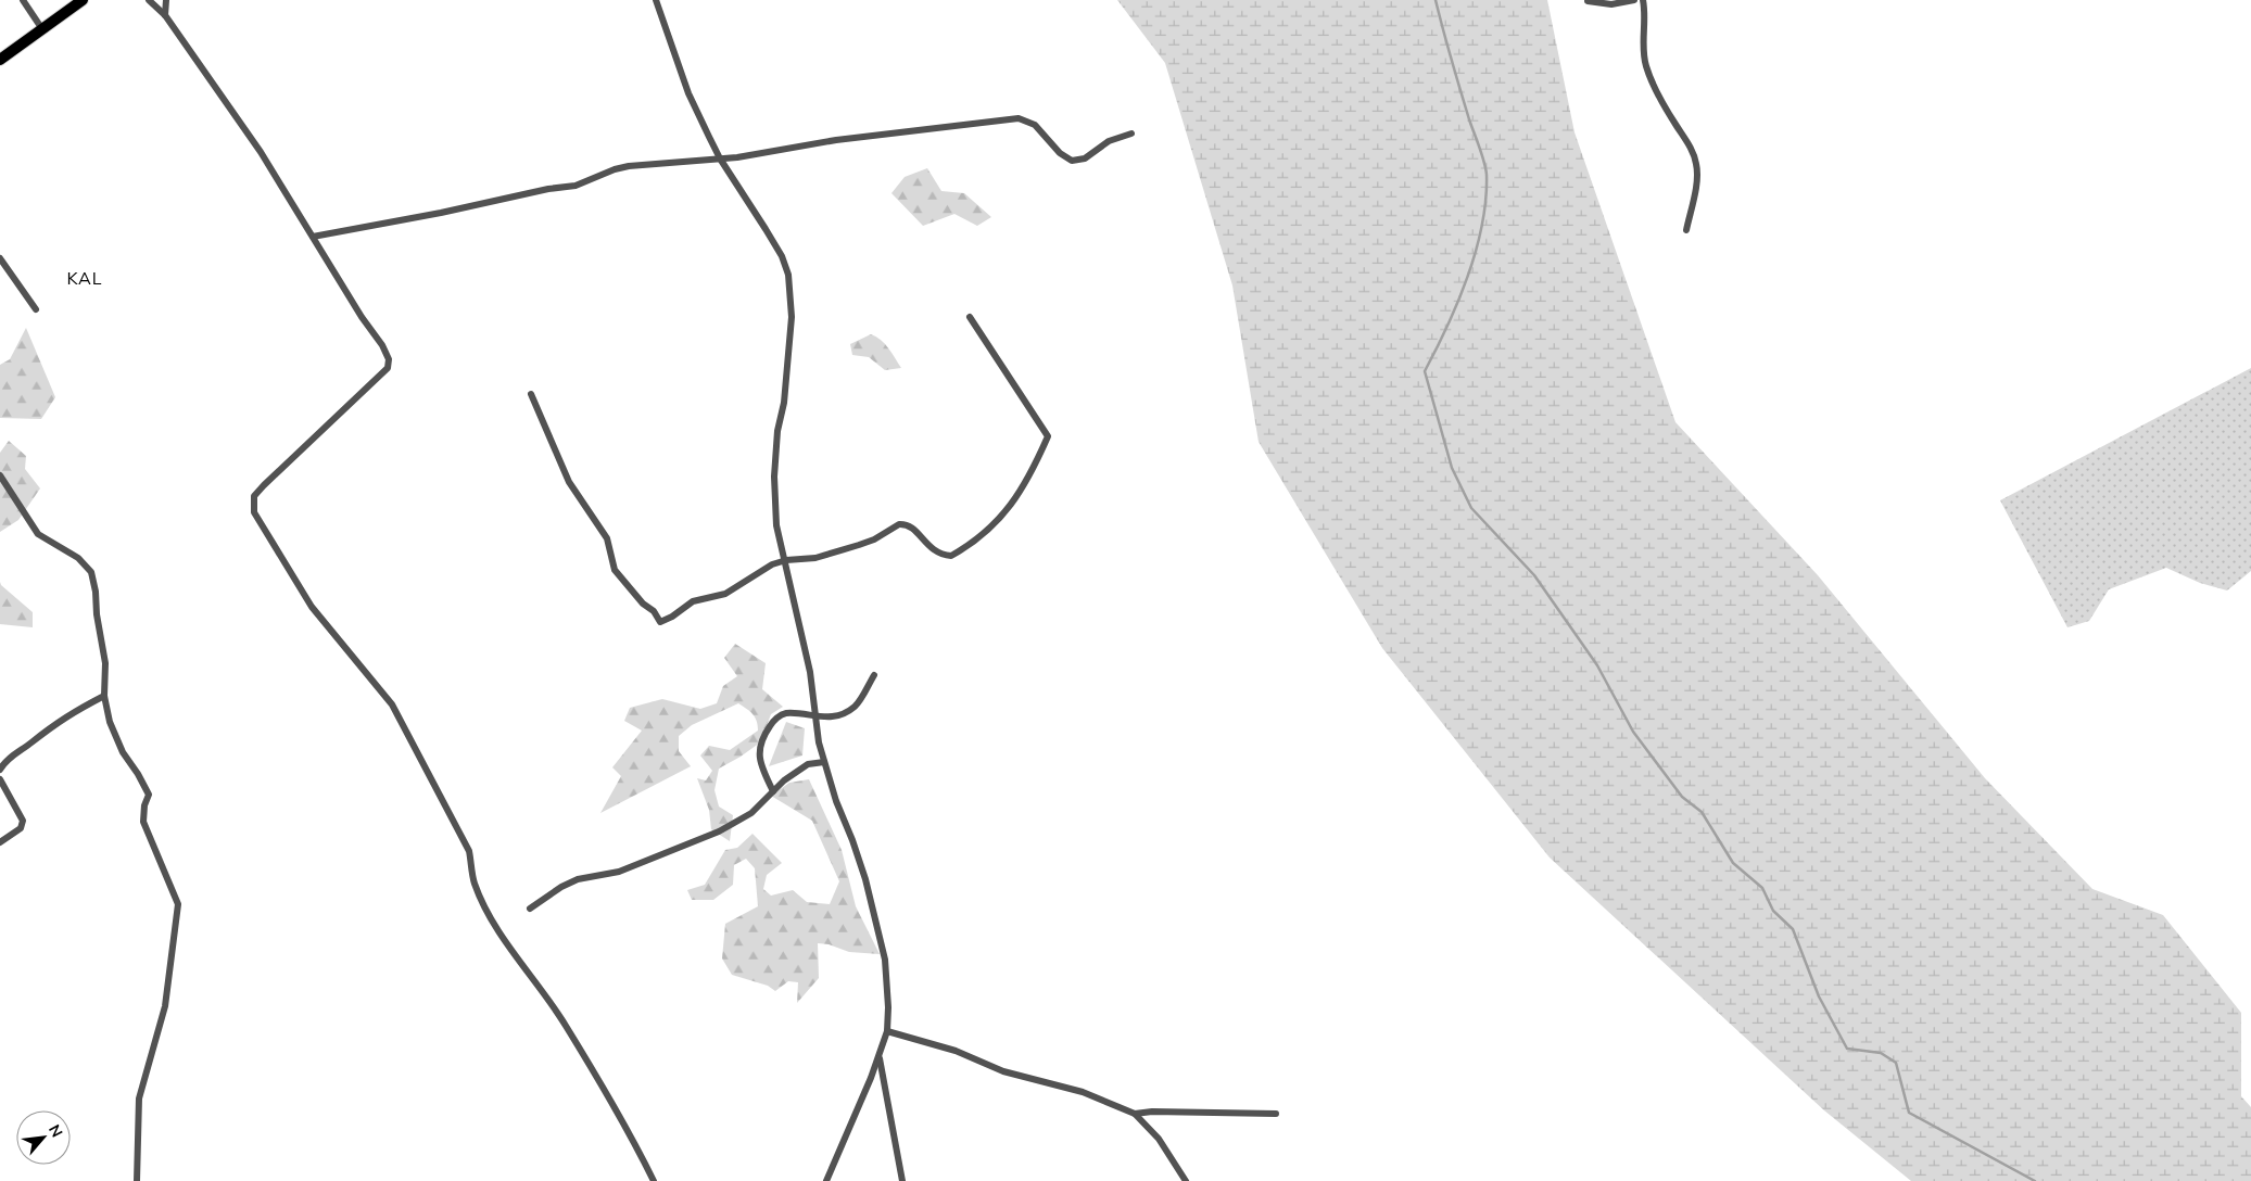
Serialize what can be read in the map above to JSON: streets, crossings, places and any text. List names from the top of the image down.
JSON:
{
  "districts": ["KAL"],
  "north": "top right"
}
